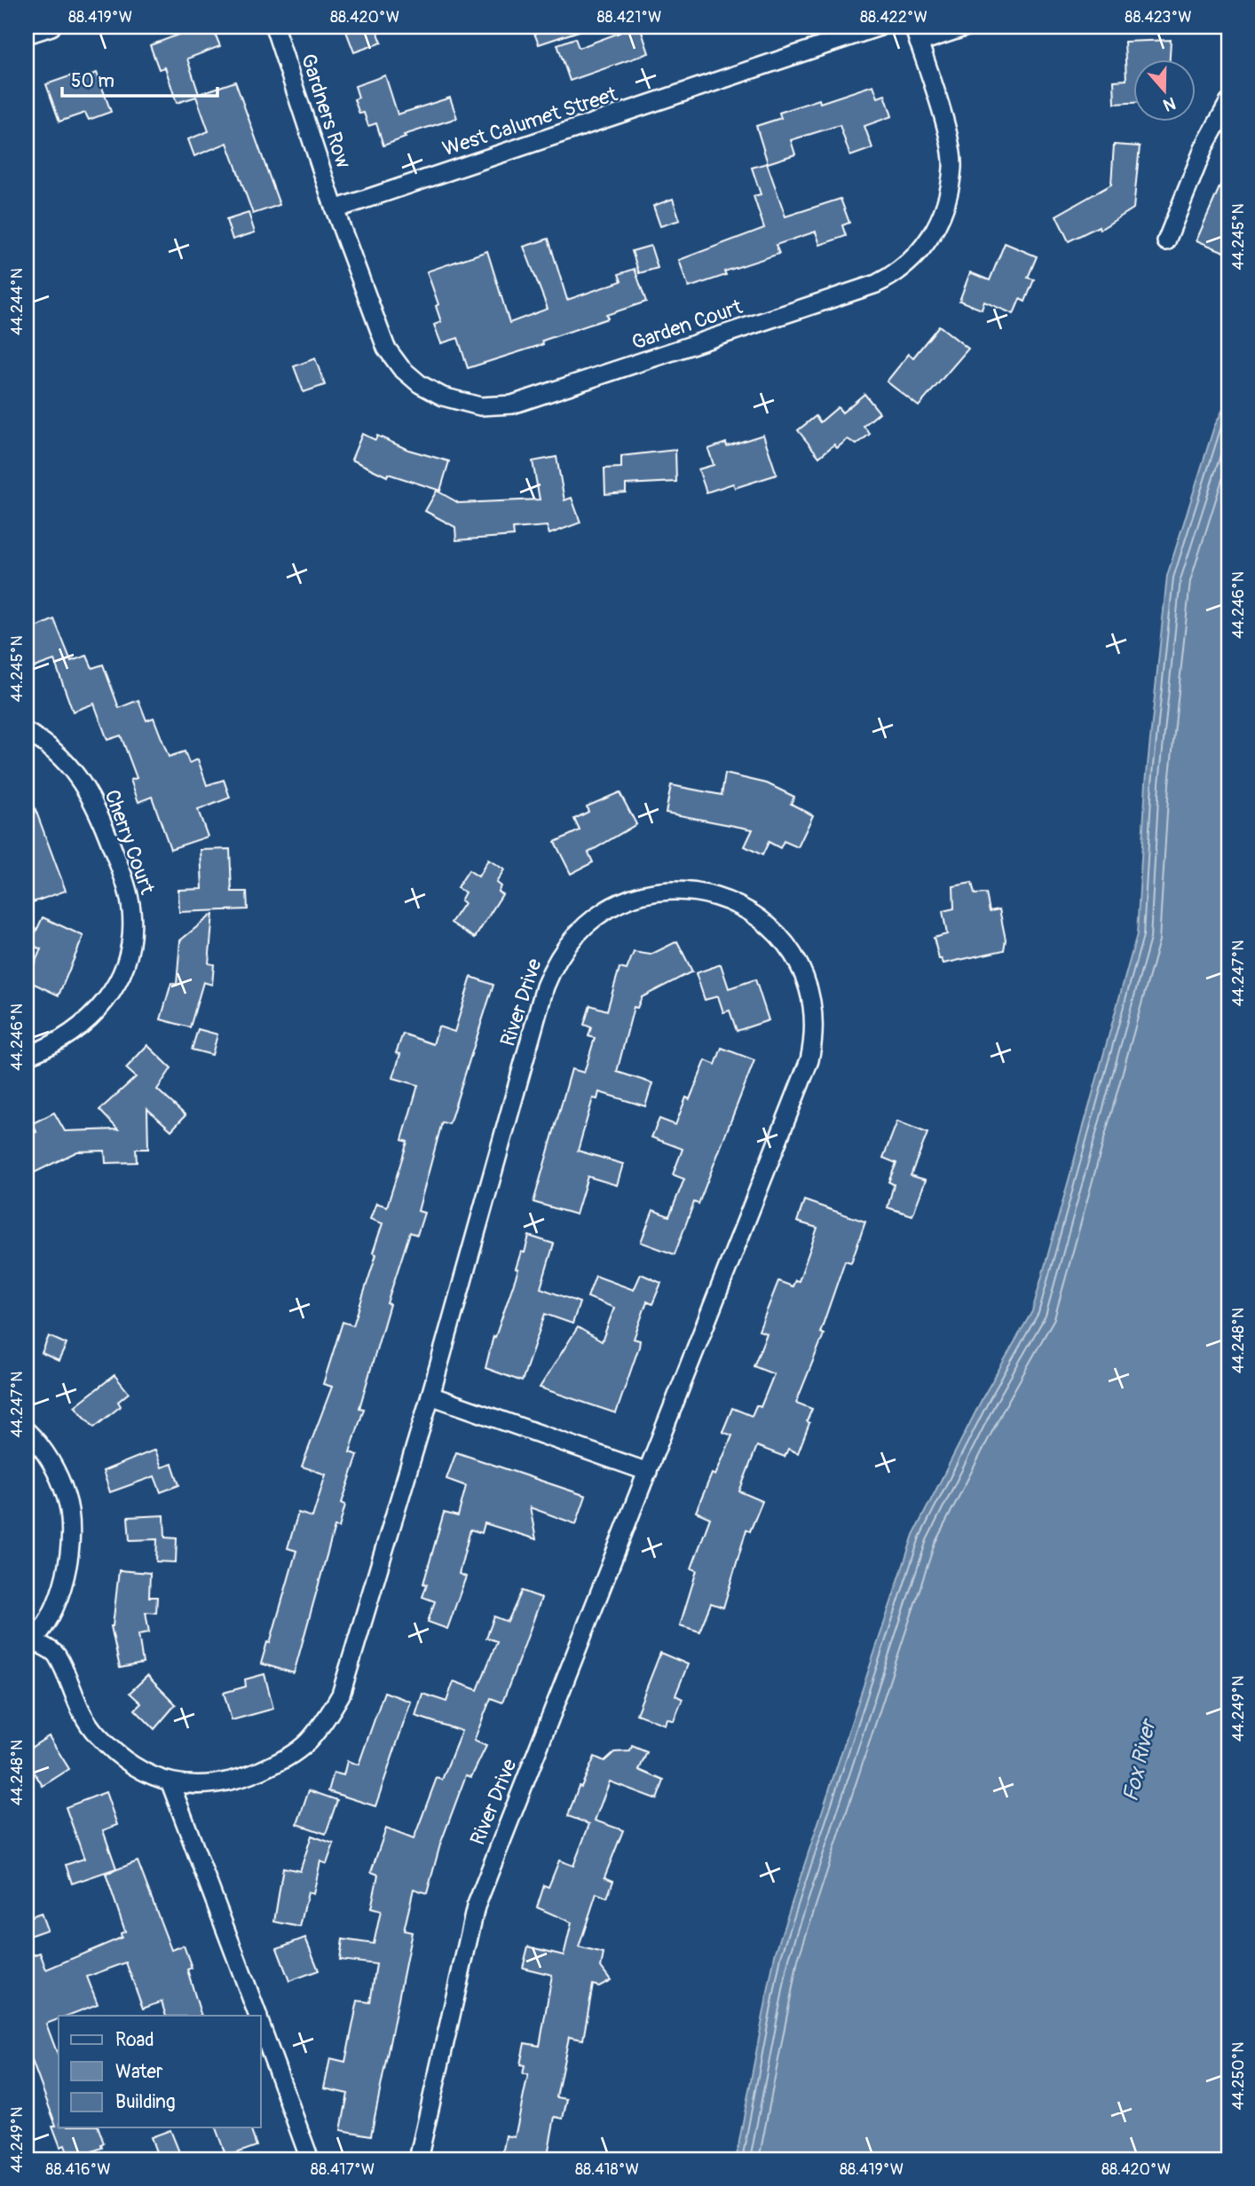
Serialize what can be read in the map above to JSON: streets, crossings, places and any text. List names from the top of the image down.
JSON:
{
  "streets": {
    "street": [
      "Gardners Row",
      "West Calumet Street",
      "Garden Court",
      "Cherry Court",
      "River Drive"
    ]
  },
  "crossings": [
    ["Gardners Row", "West Calumet Street"],
    ["Gardners Row", "Garden Court"],
    ["West Calumet Street", "Garden Court"]
  ],
  "water": ["Fox River"],
  "legend": ["Road", "Water", "Building"],
  "scale_bar": "50 m",
  "north": "bottom",
  "coordinates": [
    "88.419°W",
    "88.420°W",
    "88.421°W",
    "88.422°W",
    "88.423°W",
    "44.245°N",
    "44.244°N",
    "44.246°N",
    "44.247°N",
    "44.248°N",
    "44.249°N",
    "44.250°N",
    "88.416°W",
    "88.417°W",
    "88.418°W"
  ]
}
